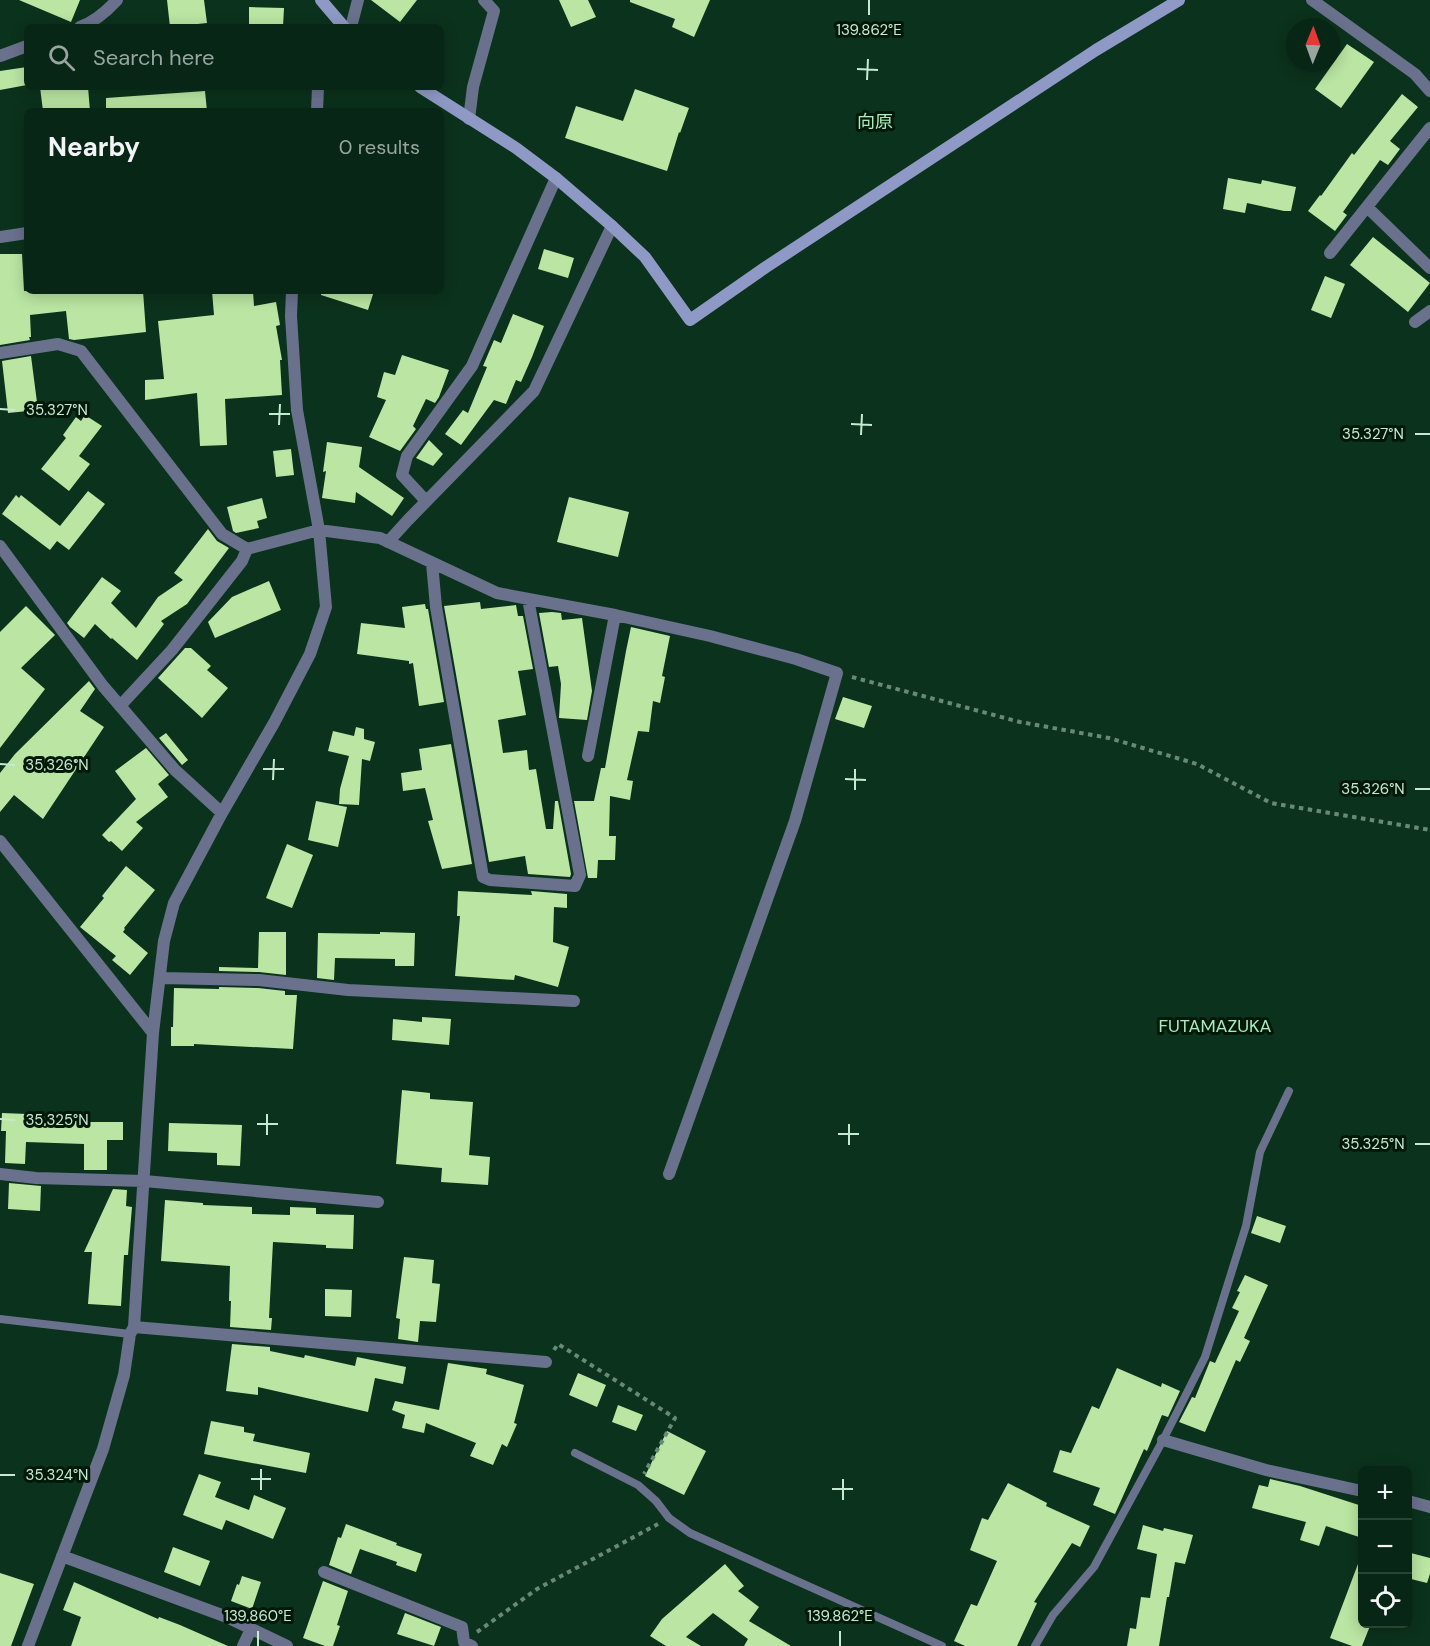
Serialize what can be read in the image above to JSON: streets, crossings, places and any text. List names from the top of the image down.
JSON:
{
  "districts": ["向原", "FUTAMAZUKA"],
  "north": "top",
  "page": {
    "search": "Search here",
    "heading": ["Nearby", "0 results"],
    "map_buttons": ["+", "−"]
  },
  "coordinates": [
    "139.862°E",
    "35.327°N",
    "35.326°N",
    "35.325°N",
    "35.324°N",
    "139.860°E"
  ]
}
